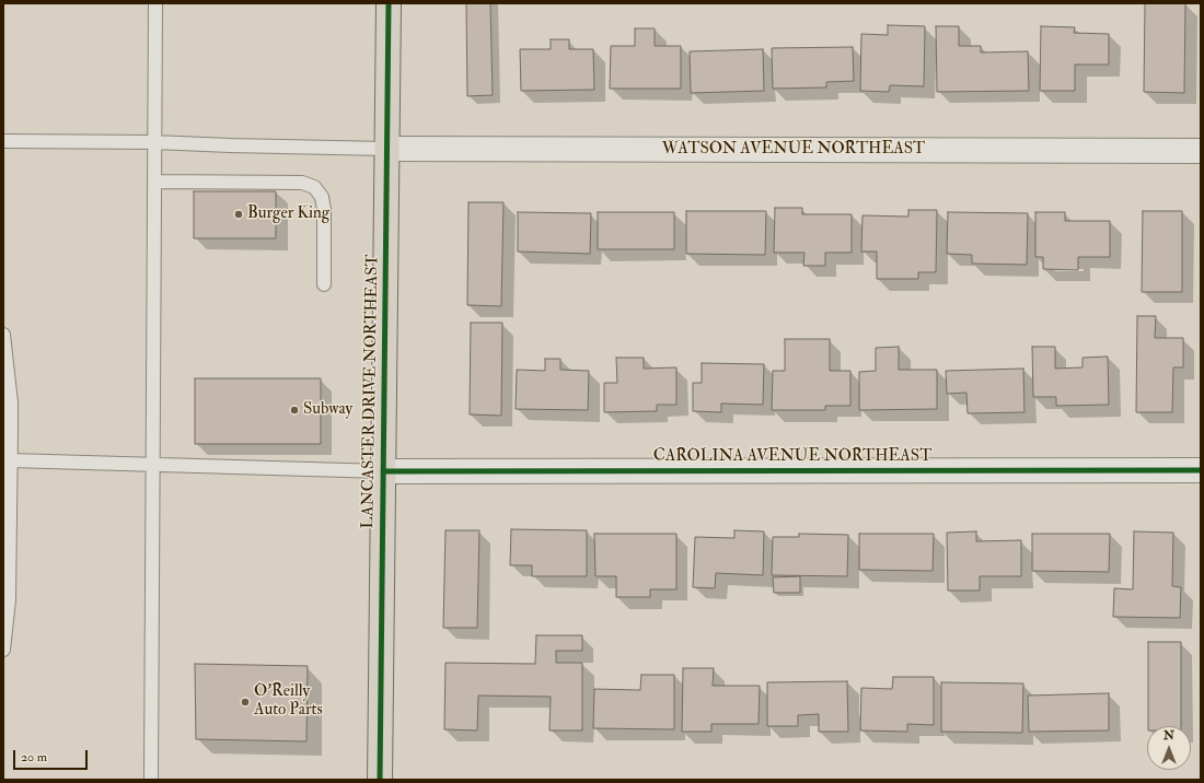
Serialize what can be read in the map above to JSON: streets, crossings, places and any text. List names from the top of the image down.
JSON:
{
  "streets": {
    "main road": ["LANCASTER DRIVE NORTHEAST"],
    "street": ["WATSON AVENUE NORTHEAST", "CAROLINA AVENUE NORTHEAST"]
  },
  "crossings": [
    ["WATSON AVENUE NORTHEAST", "LANCASTER DRIVE NORTHEAST"],
    ["LANCASTER DRIVE NORTHEAST", "CAROLINA AVENUE NORTHEAST"]
  ],
  "places": ["Burger King", "Subway", "O'Reilly Auto Parts"],
  "scale_bar": "20 m",
  "north": "top"
}
